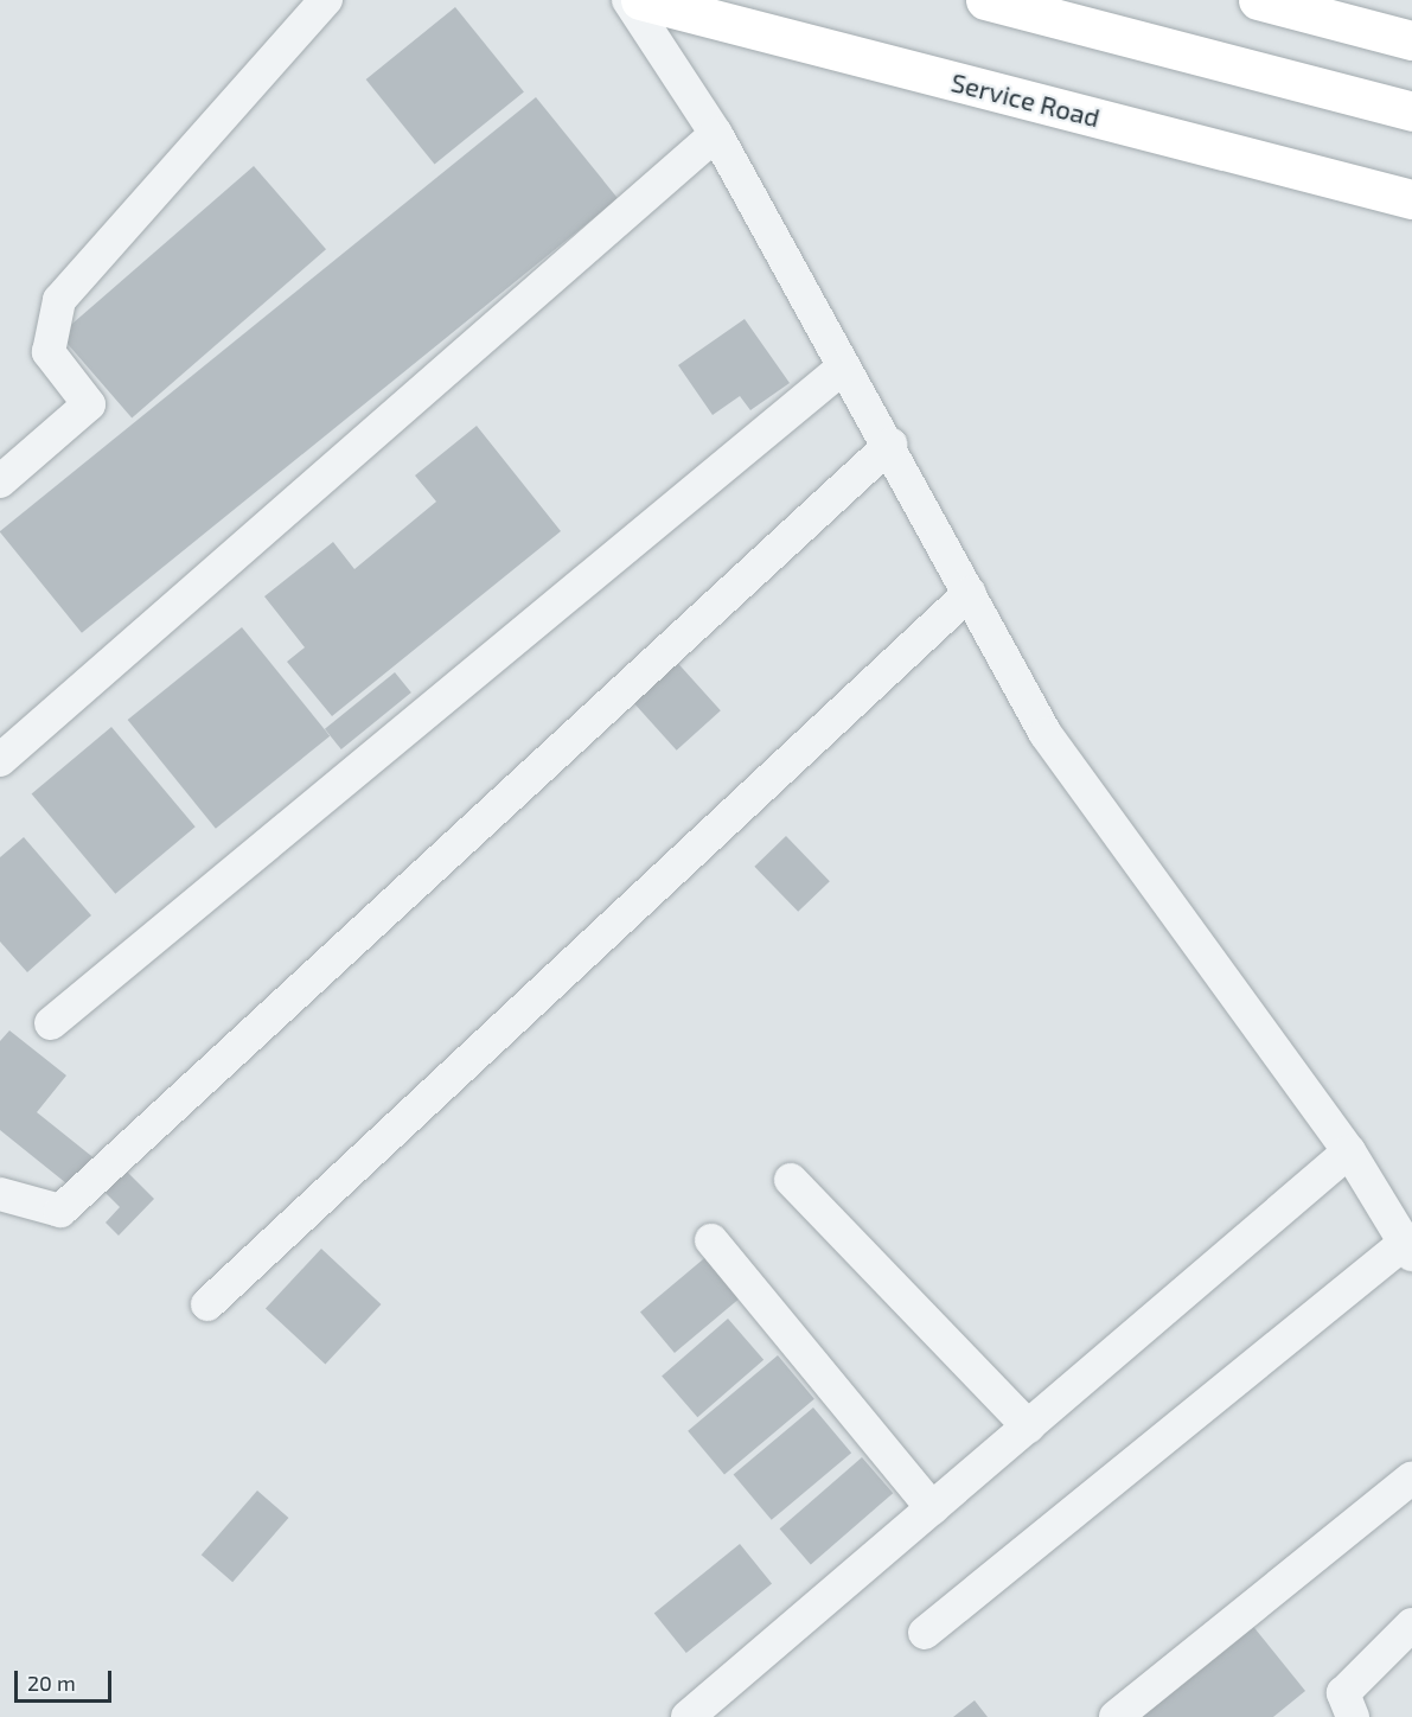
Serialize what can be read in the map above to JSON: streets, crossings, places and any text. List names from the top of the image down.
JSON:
{
  "streets": {
    "main road": ["Service Road"]
  },
  "scale_bar": "20 m"
}
